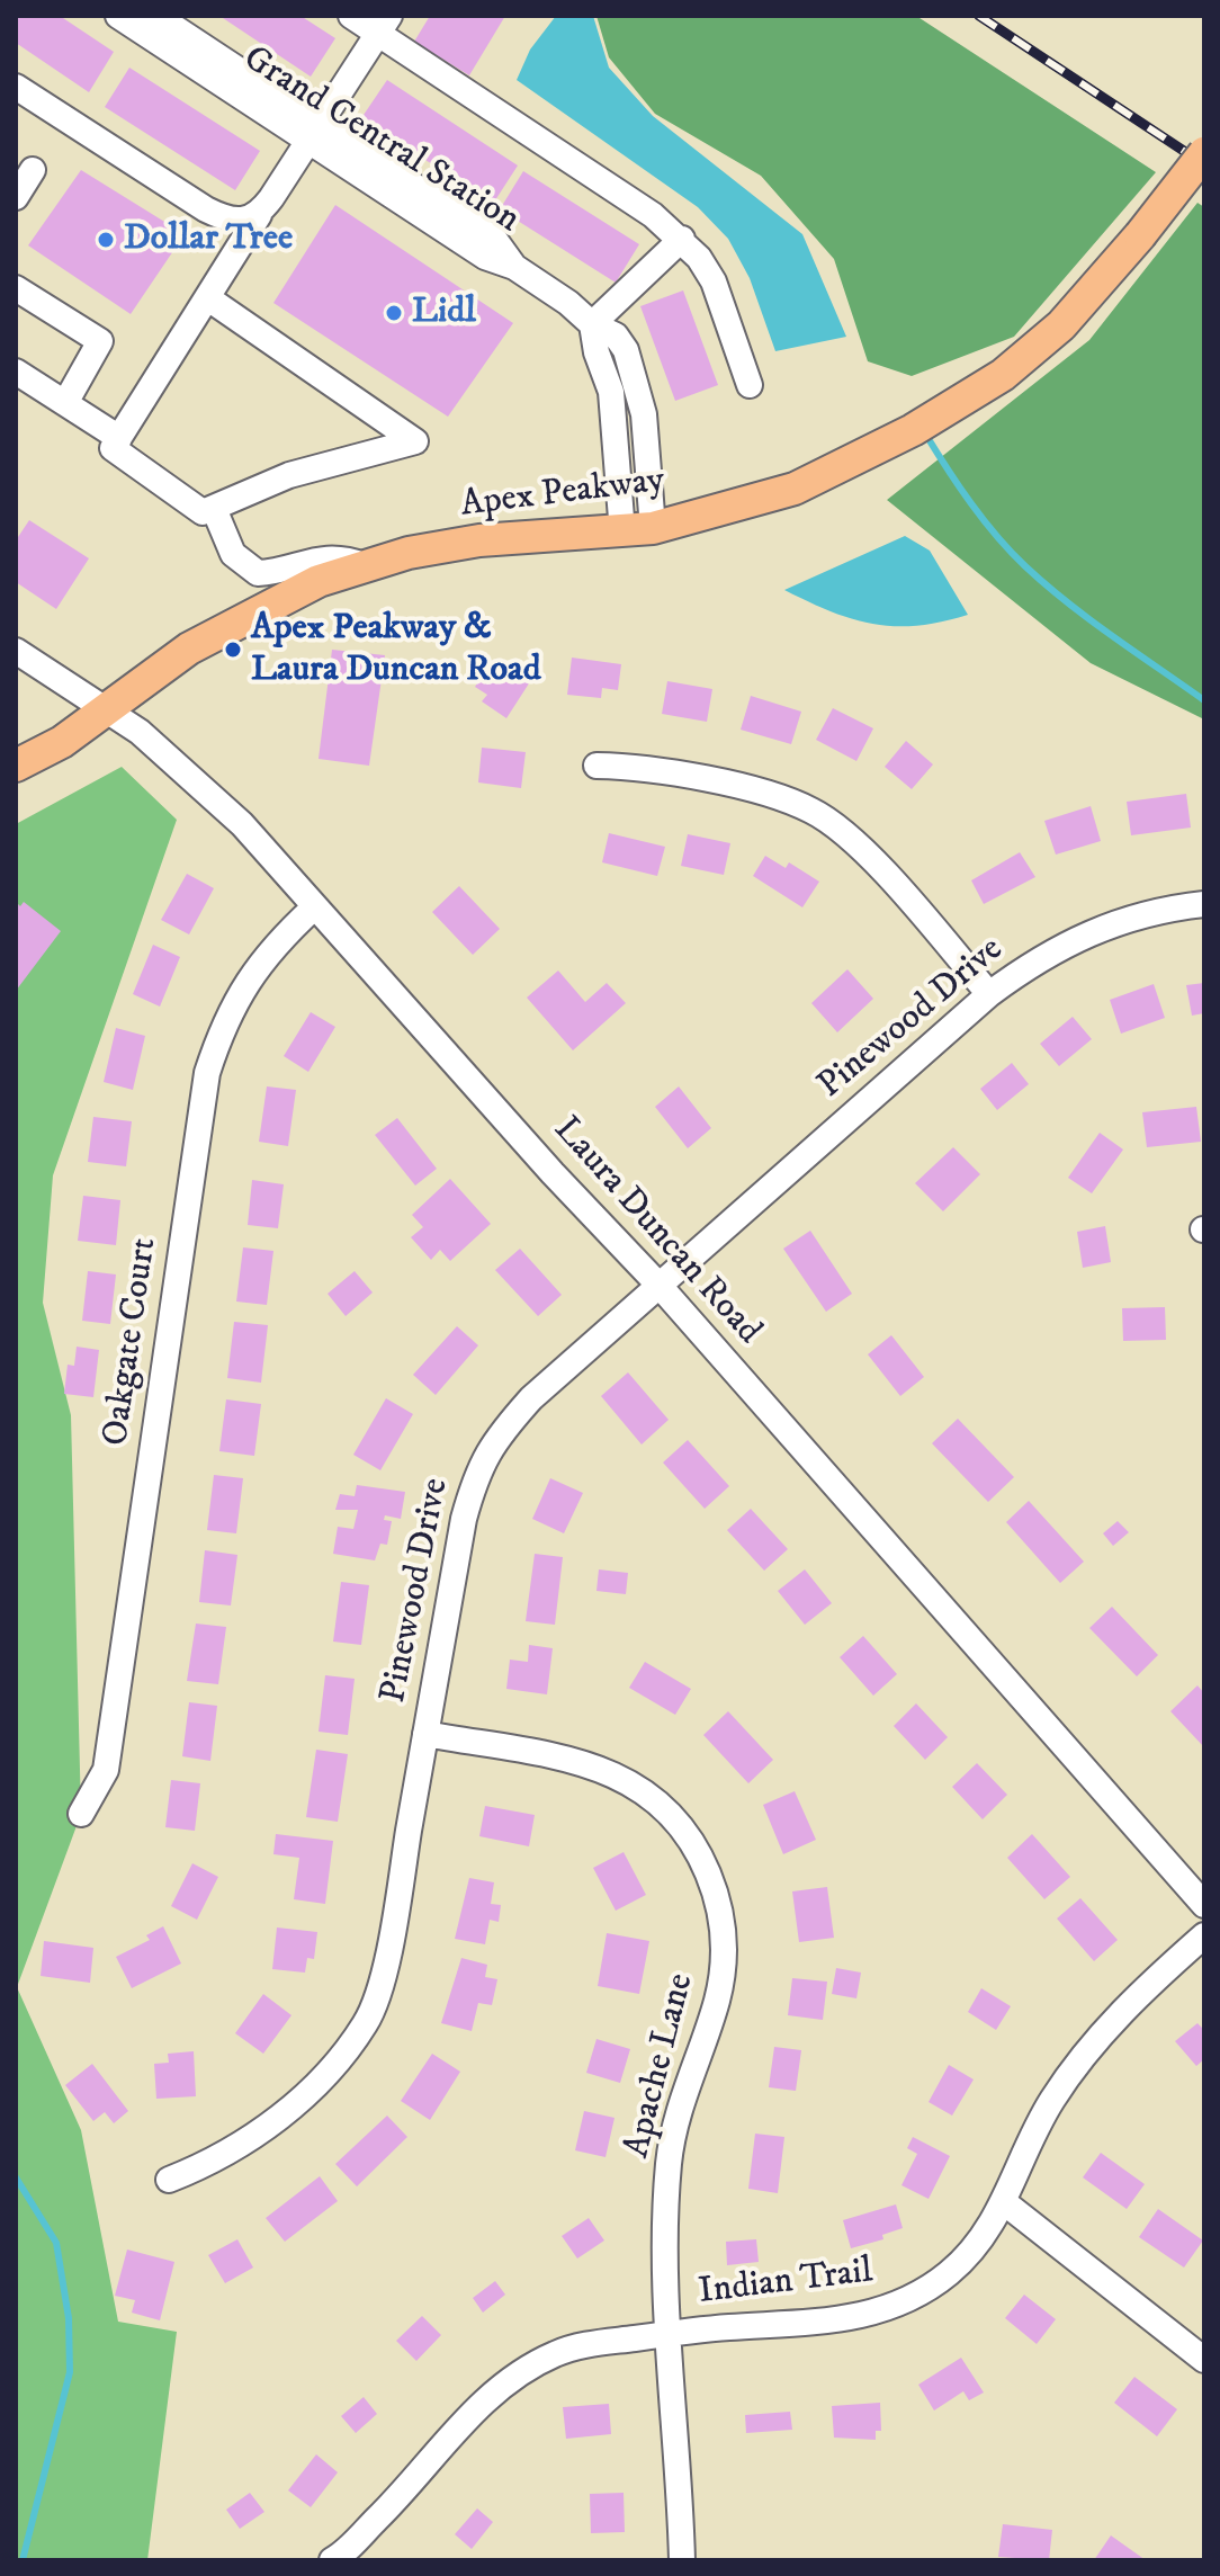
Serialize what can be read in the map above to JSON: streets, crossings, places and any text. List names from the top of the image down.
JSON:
{
  "streets": {
    "main road": ["Apex Peakway"],
    "street": [
      "Grand Central Station",
      "Pinewood Drive",
      "Laura Duncan Road",
      "Oakgate Court",
      "Apache Lane",
      "Indian Trail"
    ]
  },
  "crossings": [
    ["Grand Central Station", "Apex Peakway"],
    ["Apex Peakway", "Laura Duncan Road"],
    ["Pinewood Drive", "Laura Duncan Road"],
    ["Pinewood Drive", "Apache Lane"],
    ["Laura Duncan Road", "Oakgate Court"],
    ["Apache Lane", "Indian Trail"]
  ],
  "places": ["Dollar Tree", "Lidl", "Apex Peakway & Laura Duncan Road"]
}
